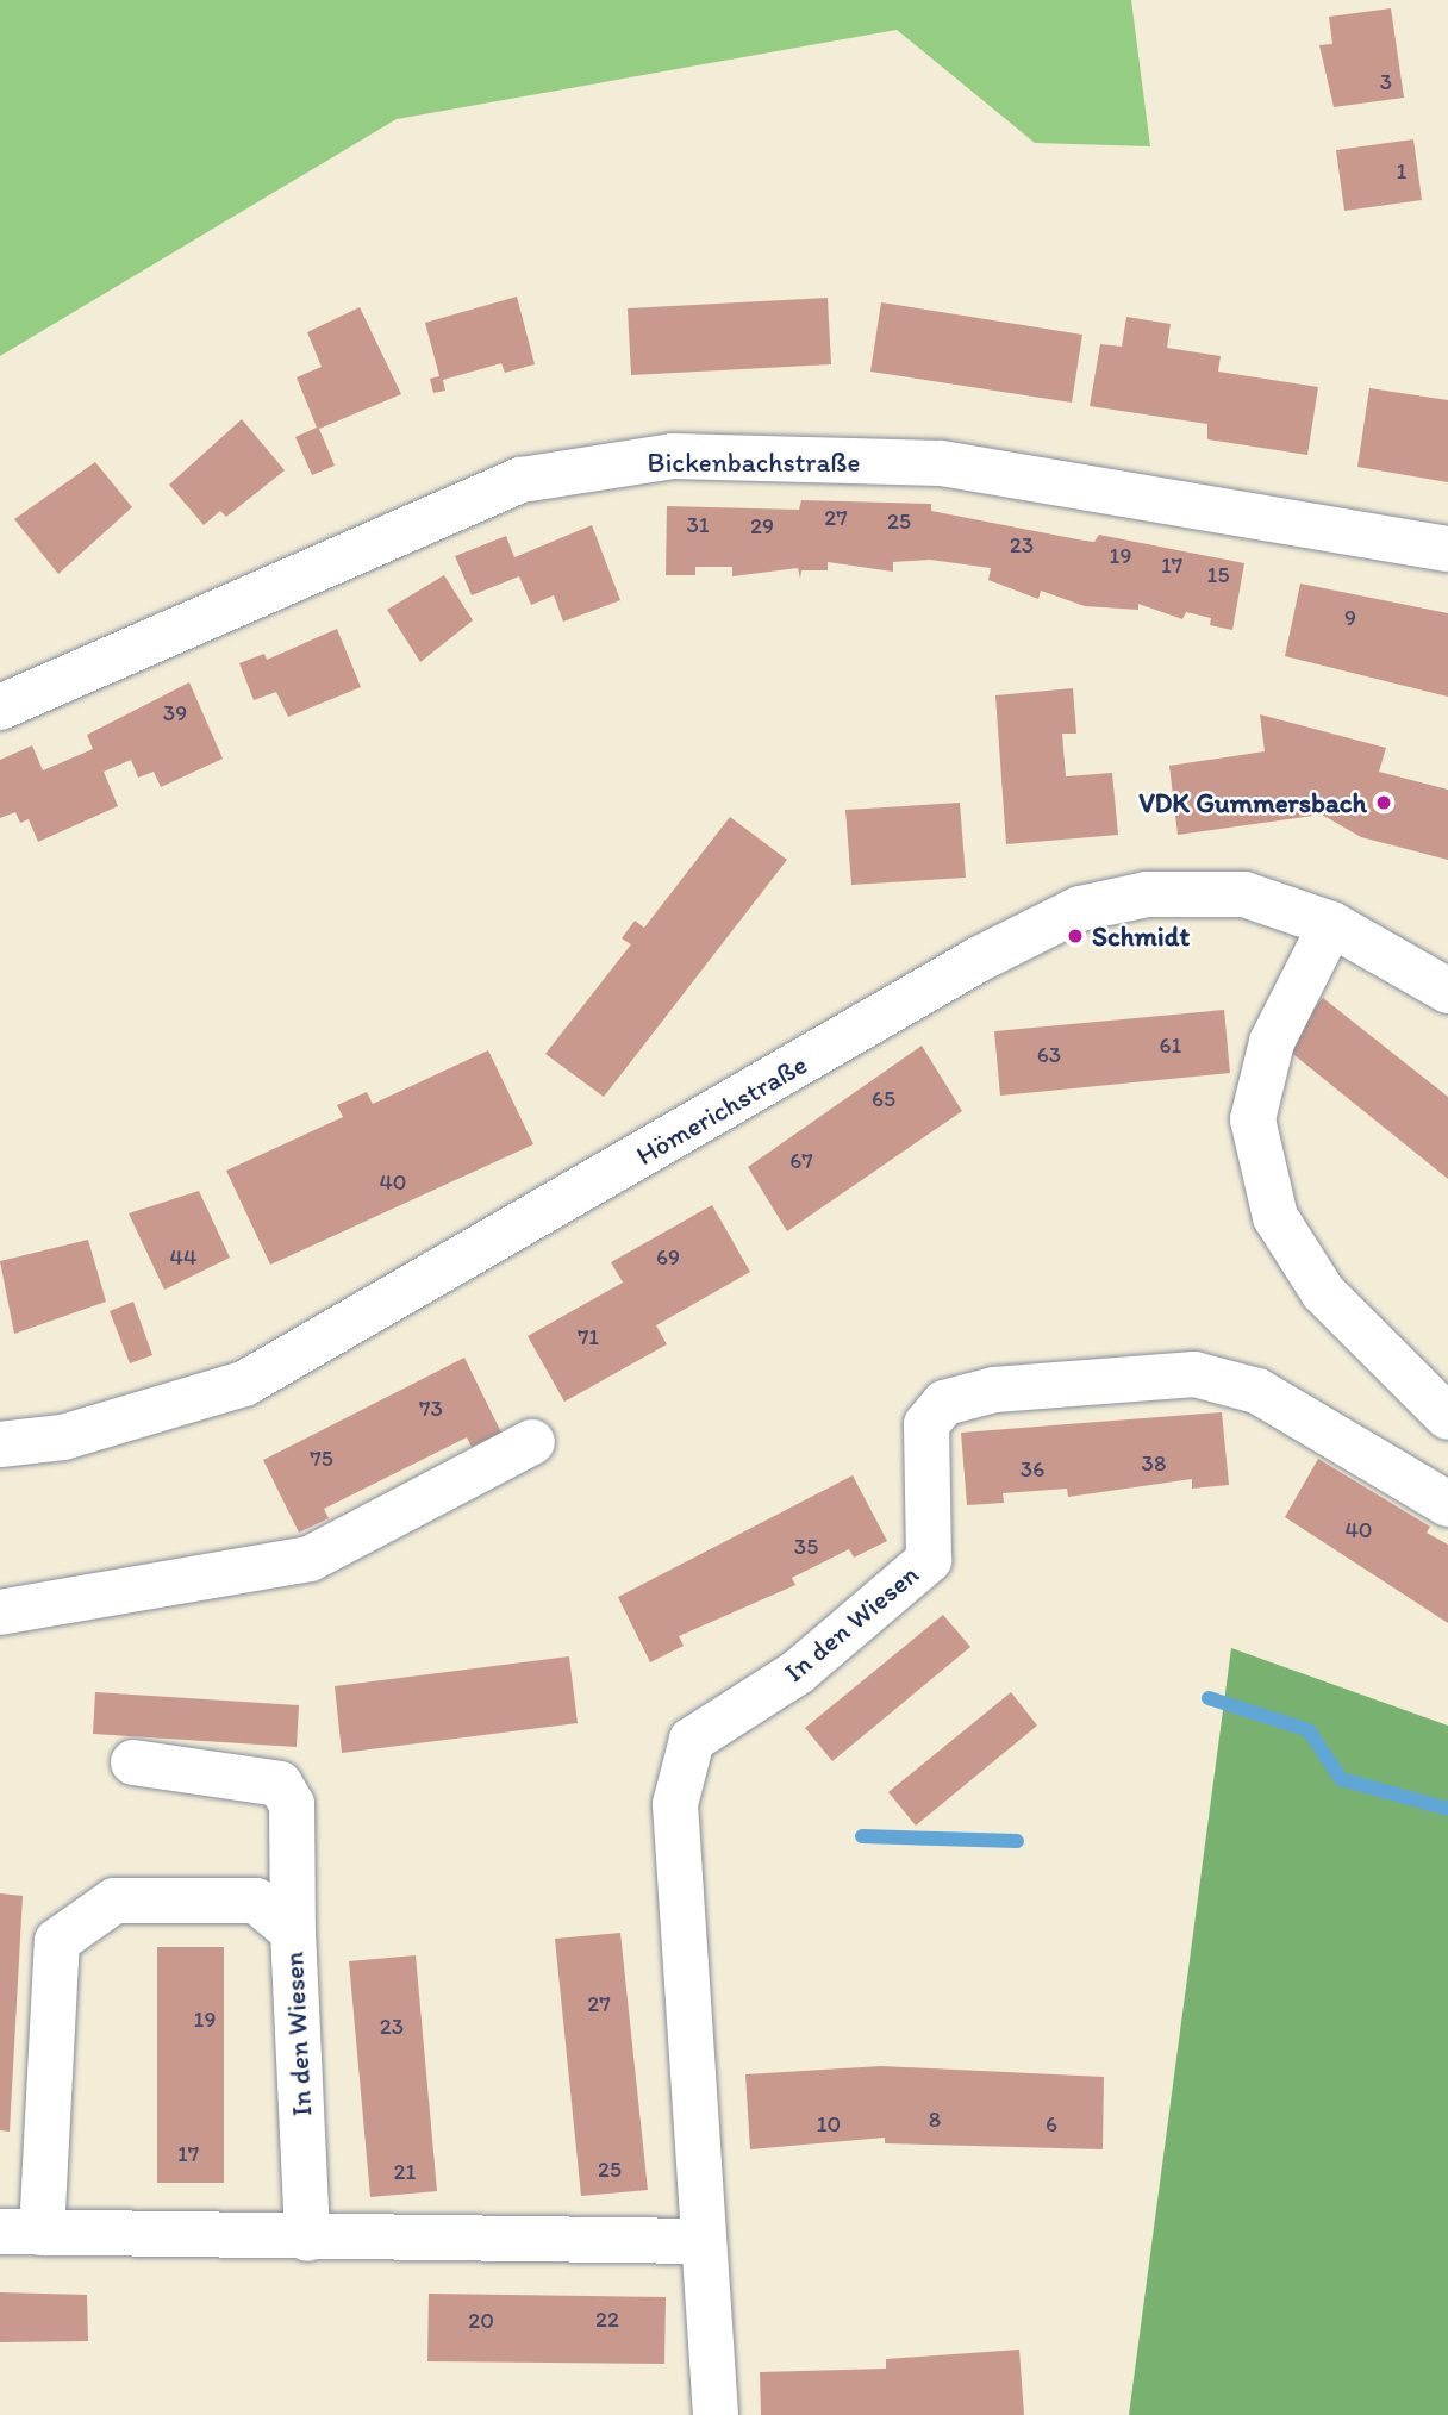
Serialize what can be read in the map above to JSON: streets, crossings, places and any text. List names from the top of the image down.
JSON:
{
  "streets": {
    "street": ["Bickenbachstraße", "Hömerichstraße", "In den Wiesen"]
  },
  "places": ["VDK Gummersbach", "Schmidt"],
  "house_numbers": [
    "3",
    "1",
    "27",
    "25",
    "31",
    "29",
    "23",
    "19",
    "17",
    "15",
    "9",
    "39",
    "61",
    "63",
    "65",
    "67",
    "40",
    "44",
    "69",
    "71",
    "73",
    "75",
    "38",
    "36",
    "40",
    "35",
    "27",
    "19",
    "23",
    "8",
    "10",
    "6",
    "17",
    "25",
    "21",
    "22",
    "20"
  ]
}
